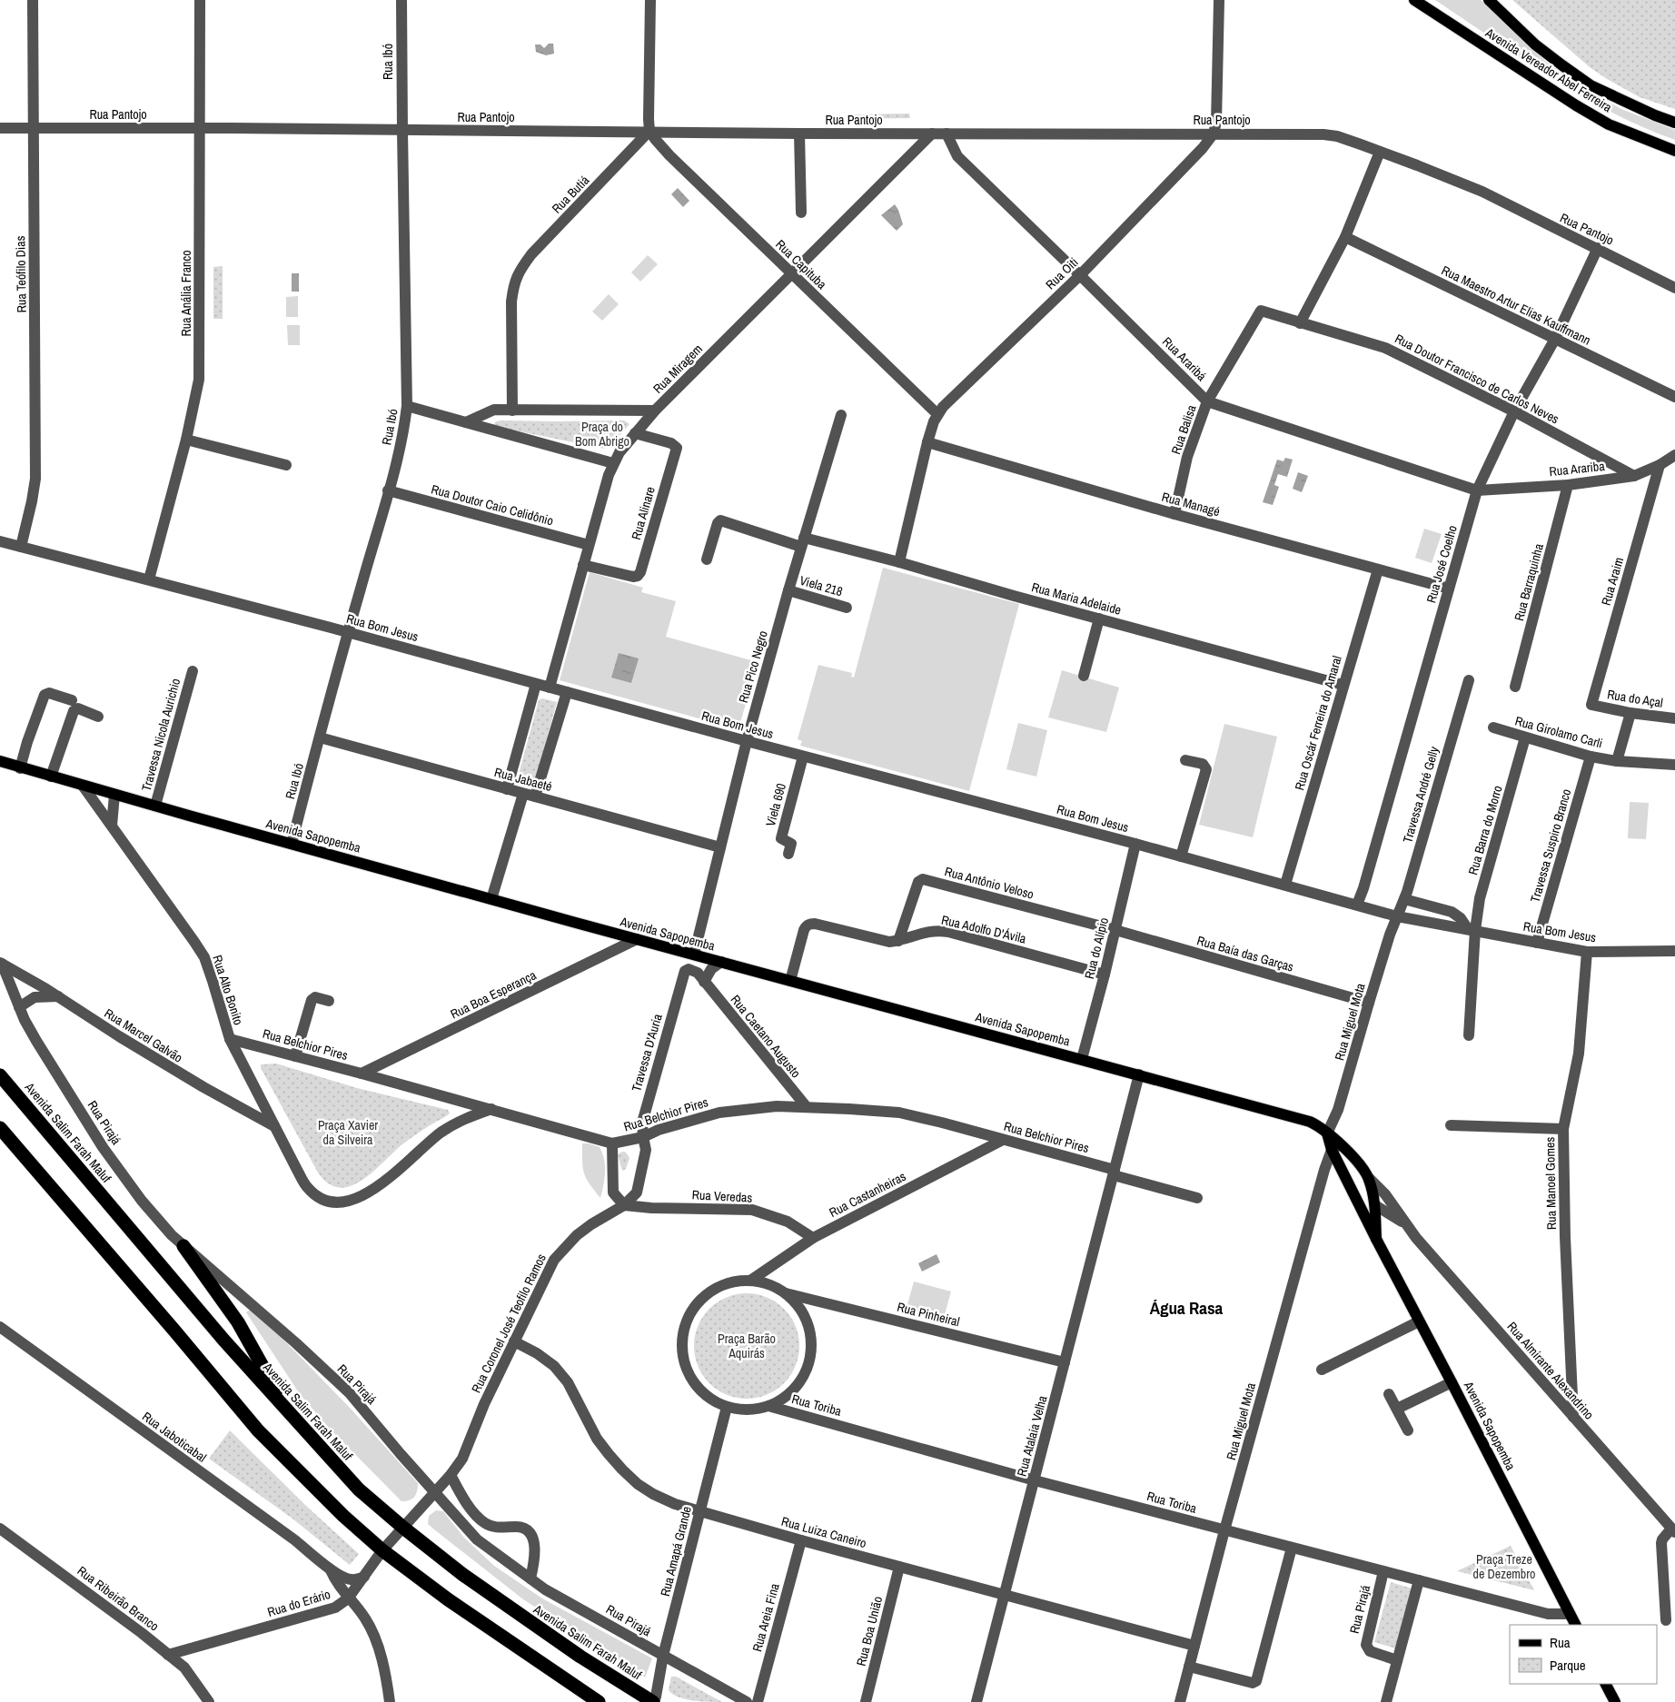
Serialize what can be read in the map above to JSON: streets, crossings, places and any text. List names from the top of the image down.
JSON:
{
  "streets": {
    "highway": ["Avenida Salim Farah Maluf"],
    "main road": ["Avenida Vereador Abel Ferreira", "Avenida Sapopemba"],
    "street": [
      "Rua Ibó",
      "Rua Pantojo",
      "Rua Butiá",
      "Rua Capituba",
      "Rua Oiti",
      "Rua Teófilo Dias",
      "Rua Anália Franco",
      "Rua Maestro Artur Elias Kauffmann",
      "Rua Araribá",
      "Rua Miragem",
      "Rua Doutor Francisco de Carlos Neves",
      "Rua Balisa",
      "Rua Arariba",
      "Rua Managé",
      "Rua Doutor Caio Celidônio",
      "Rua Alinare",
      "Rua José Coelho",
      "Rua Araim",
      "Rua Barraquinha",
      "Viela 218",
      "Rua Maria Adelaide",
      "Rua Bom Jesus",
      "Rua Pico Negro",
      "Rua do Açal",
      "Rua Oscár Ferreira do Amaral",
      "Rua Girolamo Carli",
      "Travessa Nicola Aurichio",
      "Rua Jabaeté",
      "Travessa André Gelly",
      "Viela 690",
      "Rua Barra do Morro",
      "Travessa Suspiro Branco",
      "Rua Antônio Veloso",
      "Rua Adolfo D'Ávila",
      "Rua do Alípio",
      "Rua Baía das Garças",
      "Rua Alto Bonito",
      "Rua Boa Esperança",
      "Rua Miguel Mota",
      "Rua Marcel Galvão",
      "Rua Caetano Augusto",
      "Rua Belchior Pires",
      "Travessa D'Auria",
      "Rua Pirajá",
      "Rua Manoel Gomes",
      "Rua Castanheiras",
      "Rua Veredas",
      "Rua Pinheiral",
      "Rua Coronel José Teofilo Ramos",
      "Rua Almirante Alexandrino",
      "Rua Toriba",
      "Rua Atalaia Velha",
      "Rua Jaboticabal",
      "Rua Luiza Caneiro",
      "Rua Amapá Grande",
      "Rua Ribeirão Branco",
      "Rua do Erário",
      "Rua Areia Fina",
      "Rua Boa União"
    ]
  },
  "crossings": [
    ["Rua Ibó", "Rua Pantojo"],
    ["Rua Ibó", "Rua Doutor Caio Celidônio"],
    ["Rua Ibó", "Rua Bom Jesus"],
    ["Rua Ibó", "Rua Jabaeté"],
    ["Rua Ibó", "Avenida Sapopemba"],
    ["Rua Pantojo", "Rua Butiá"],
    ["Rua Pantojo", "Rua Capituba"],
    ["Rua Pantojo", "Rua Oiti"],
    ["Rua Pantojo", "Rua Teófilo Dias"],
    ["Rua Pantojo", "Rua Anália Franco"],
    ["Rua Pantojo", "Rua Araribá"],
    ["Rua Pantojo", "Rua Miragem"],
    ["Rua Pantojo", "Rua José Coelho"],
    ["Rua Butiá", "Rua Capituba"],
    ["Rua Capituba", "Rua Oiti"],
    ["Rua Capituba", "Rua Miragem"],
    ["Rua Oiti", "Rua Araribá"],
    ["Rua Oiti", "Rua Managé"],
    ["Rua Oiti", "Rua Maria Adelaide"],
    ["Rua Teófilo Dias", "Rua Bom Jesus"],
    ["Rua Anália Franco", "Rua Bom Jesus"],
    ["Rua Maestro Artur Elias Kauffmann", "Rua José Coelho"],
    ["Rua Araribá", "Rua Balisa"],
    ["Rua Araribá", "Rua Arariba"],
    ["Rua Araribá", "Rua José Coelho"],
    ["Rua Miragem", "Rua Doutor Caio Celidônio"],
    ["Rua Miragem", "Rua Alinare"],
    ["Rua Miragem", "Rua Bom Jesus"],
    ["Rua Doutor Francisco de Carlos Neves", "Rua Balisa"],
    ["Rua Doutor Francisco de Carlos Neves", "Rua Arariba"],
    ["Rua Doutor Francisco de Carlos Neves", "Rua José Coelho"],
    ["Rua Balisa", "Rua Managé"],
    ["Rua Arariba", "Rua José Coelho"],
    ["Rua Arariba", "Rua Araim"],
    ["Rua Arariba", "Rua Barraquinha"],
    ["Rua Managé", "Rua José Coelho"],
    ["Rua Managé", "Rua Oscár Ferreira do Amaral"],
    ["Rua José Coelho", "Rua Bom Jesus"],
    ["Rua Araim", "Rua do Açal"],
    ["Viela 218", "Rua Pico Negro"],
    ["Rua Maria Adelaide", "Rua Pico Negro"],
    ["Rua Maria Adelaide", "Rua Oscár Ferreira do Amaral"],
    ["Rua Bom Jesus", "Rua Pico Negro"],
    ["Rua Bom Jesus", "Rua Oscár Ferreira do Amaral"],
    ["Rua Bom Jesus", "Travessa André Gelly"],
    ["Rua Bom Jesus", "Viela 690"],
    ["Rua Bom Jesus", "Rua Barra do Morro"],
    ["Rua Bom Jesus", "Travessa Suspiro Branco"],
    ["Rua Bom Jesus", "Rua do Alípio"],
    ["Rua Bom Jesus", "Rua Miguel Mota"],
    ["Rua Bom Jesus", "Rua Manoel Gomes"],
    ["Rua Pico Negro", "Rua Jabaeté"],
    ["Rua Pico Negro", "Avenida Sapopemba"],
    ["Rua Girolamo Carli", "Rua Barra do Morro"],
    ["Rua Girolamo Carli", "Travessa Suspiro Branco"],
    ["Travessa Nicola Aurichio", "Avenida Sapopemba"],
    ["Travessa André Gelly", "Rua Miguel Mota"],
    ["Avenida Sapopemba", "Rua Adolfo D'Ávila"],
    ["Avenida Sapopemba", "Rua do Alípio"],
    ["Avenida Sapopemba", "Rua Alto Bonito"],
    ["Avenida Sapopemba", "Rua Boa Esperança"],
    ["Avenida Sapopemba", "Rua Miguel Mota"],
    ["Avenida Sapopemba", "Rua Almirante Alexandrino"],
    ["Avenida Sapopemba", "Rua Toriba"],
    ["Avenida Sapopemba", "Rua Atalaia Velha"],
    ["Rua Antônio Veloso", "Rua Adolfo D'Ávila"],
    ["Rua Antônio Veloso", "Rua do Alípio"],
    ["Rua Antônio Veloso", "Rua Baía das Garças"],
    ["Rua Adolfo D'Ávila", "Rua do Alípio"],
    ["Rua do Alípio", "Rua Baía das Garças"],
    ["Rua Baía das Garças", "Rua Miguel Mota"],
    ["Rua Alto Bonito", "Rua Marcel Galvão"],
    ["Rua Alto Bonito", "Rua Belchior Pires"],
    ["Rua Boa Esperança", "Rua Belchior Pires"],
    ["Rua Miguel Mota", "Rua Toriba"],
    ["Rua Miguel Mota", "Rua Luiza Caneiro"],
    ["Rua Marcel Galvão", "Rua Pirajá"],
    ["Rua Caetano Augusto", "Rua Belchior Pires"],
    ["Rua Caetano Augusto", "Travessa D'Auria"],
    ["Rua Belchior Pires", "Travessa D'Auria"],
    ["Rua Belchior Pires", "Rua Castanheiras"],
    ["Rua Belchior Pires", "Rua Atalaia Velha"],
    ["Travessa D'Auria", "Rua Veredas"],
    ["Travessa D'Auria", "Rua Coronel José Teofilo Ramos"],
    ["Rua Pirajá", "Rua Coronel José Teofilo Ramos"],
    ["Rua Pirajá", "Rua Toriba"],
    ["Rua Pirajá", "Rua Amapá Grande"],
    ["Avenida Salim Farah Maluf", "Rua Coronel José Teofilo Ramos"],
    ["Avenida Salim Farah Maluf", "Rua Amapá Grande"],
    ["Avenida Salim Farah Maluf", "Rua do Erário"],
    ["Rua Manoel Gomes", "Rua Almirante Alexandrino"],
    ["Rua Castanheiras", "Rua Veredas"],
    ["Rua Castanheiras", "Rua Pinheiral"],
    ["Rua Castanheiras", "Rua Toriba"],
    ["Rua Castanheiras", "Rua Amapá Grande"],
    ["Rua Veredas", "Rua Coronel José Teofilo Ramos"],
    ["Rua Pinheiral", "Rua Toriba"],
    ["Rua Pinheiral", "Rua Atalaia Velha"],
    ["Rua Pinheiral", "Rua Amapá Grande"],
    ["Rua Coronel José Teofilo Ramos", "Rua Luiza Caneiro"],
    ["Rua Coronel José Teofilo Ramos", "Rua do Erário"],
    ["Rua Toriba", "Rua Atalaia Velha"],
    ["Rua Toriba", "Rua Amapá Grande"],
    ["Rua Atalaia Velha", "Rua Luiza Caneiro"],
    ["Rua Jaboticabal", "Rua do Erário"],
    ["Rua Luiza Caneiro", "Rua Amapá Grande"],
    ["Rua Luiza Caneiro", "Rua Areia Fina"],
    ["Rua Luiza Caneiro", "Rua Boa União"],
    ["Rua Ribeirão Branco", "Rua do Erário"]
  ],
  "districts": ["Água Rasa"],
  "parks": [
    "Praça do Bom Abrigo",
    "Praça Xavier da Silveira",
    "Praça Barão Aquirás",
    "Praça Treze de Dezembro"
  ],
  "legend": ["Rua", "Parque"]
}
